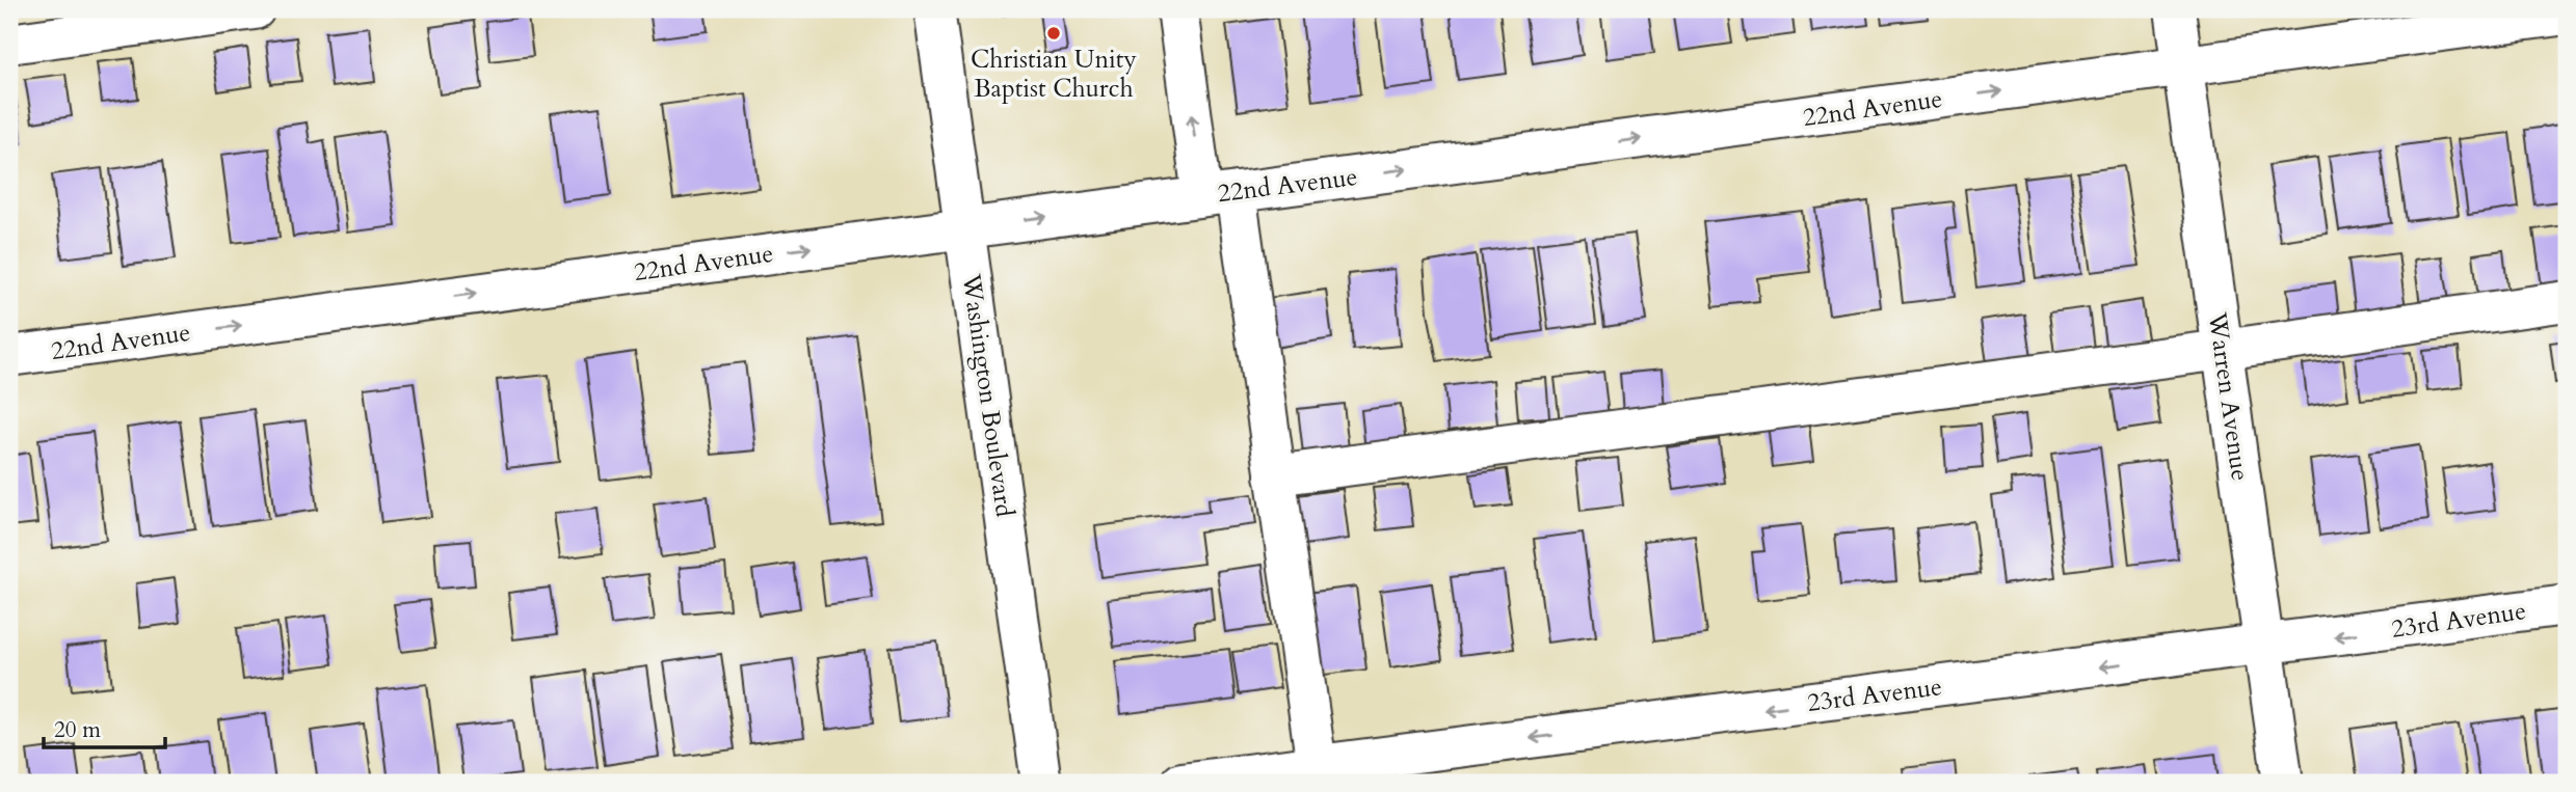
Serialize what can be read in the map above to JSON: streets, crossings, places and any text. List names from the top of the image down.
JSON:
{
  "streets": {
    "street": [
      "22nd Avenue",
      "Washington Boulevard",
      "Warren Avenue",
      "23rd Avenue"
    ]
  },
  "crossings": [
    ["22nd Avenue", "Washington Boulevard"],
    ["22nd Avenue", "Warren Avenue"],
    ["Warren Avenue", "23rd Avenue"]
  ],
  "places": ["Christian Unity Baptist Church"],
  "scale_bar": "20 m"
}
